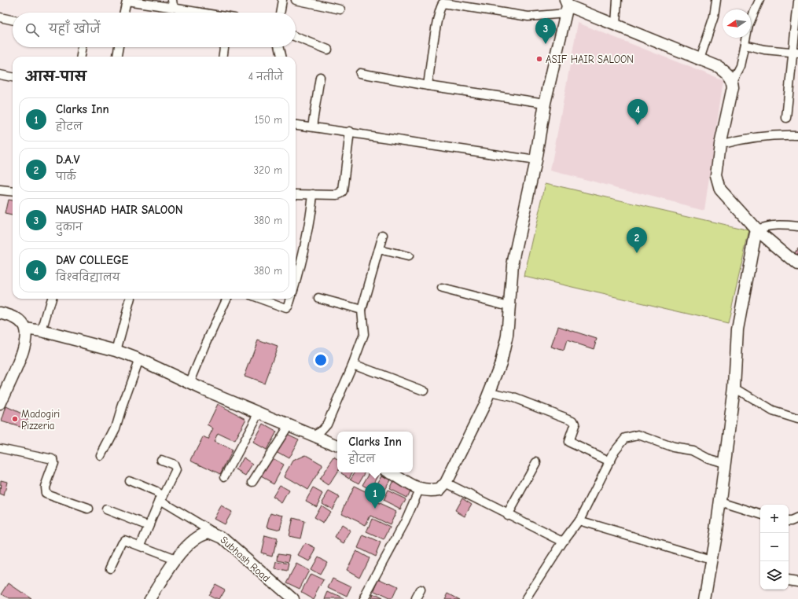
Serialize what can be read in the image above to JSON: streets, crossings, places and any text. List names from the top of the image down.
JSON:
{
  "streets": {
    "street": ["Subhash Road"]
  },
  "places": ["ASIF HAIR SALOON", "Madogiri Pizzeria"],
  "north": "left",
  "page": {
    "search": "यहाँ खोजें",
    "pins": [
      "3",
      "4",
      "2",
      "1"
    ],
    "heading": ["आस-पास", "4 नतीजे"],
    "list": [
      {
        "mark": "1",
        "name": "Clarks Inn",
        "note": "होटल",
        "value": "150 m"
      },
      {
        "mark": "2",
        "name": "D.A.V",
        "note": "पार्क",
        "value": "320 m"
      },
      {
        "mark": "3",
        "name": "NAUSHAD HAIR SALOON",
        "note": "दुकान",
        "value": "380 m"
      },
      {
        "mark": "4",
        "name": "DAV COLLEGE",
        "note": "विश्वविद्यालय",
        "value": "380 m"
      }
    ],
    "popup": ["Clarks Inn", "होटल"],
    "map_buttons": ["+", "−"]
  }
}
